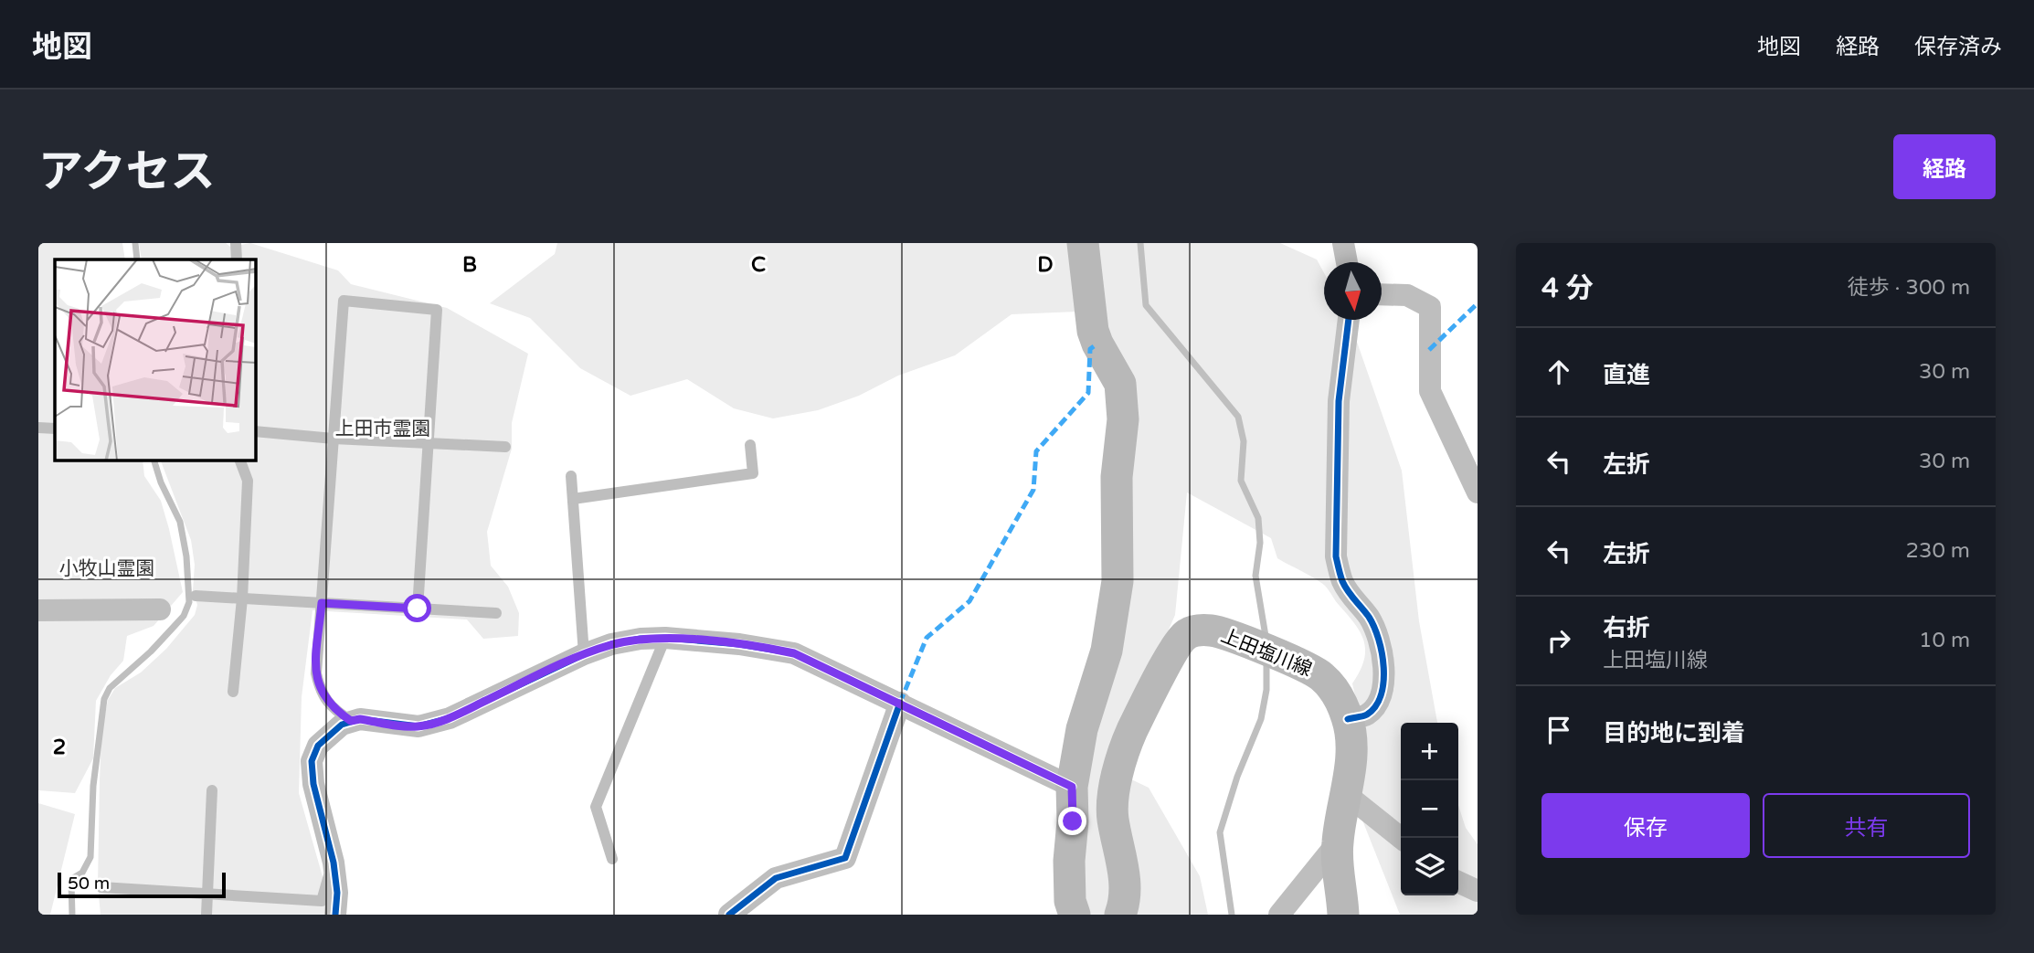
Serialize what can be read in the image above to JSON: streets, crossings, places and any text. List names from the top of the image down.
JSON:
{
  "streets": {
    "main road": ["上田塩川線"]
  },
  "parks": ["上田市霊園", "小牧山霊園"],
  "scale_bar": "50 m",
  "north": "bottom",
  "page": {
    "header": "地図",
    "nav": ["地図", "経路", "保存済み"],
    "title": "アクセス",
    "buttons": [
      "経路",
      ["保存", "共有"]
    ],
    "heading": ["4 分", "徒歩 · 300 m"],
    "list": [
      ["直進", "30 m"],
      ["左折", "30 m"],
      ["左折", "230 m"],
      ["右折", "上田塩川線", "10 m"],
      "目的地に到着"
    ],
    "map_buttons": ["+", "−"],
    "scale": "50 m"
  },
  "grid": {
    "columns": ["B", "C", "D"],
    "rows": ["2"]
  }
}
